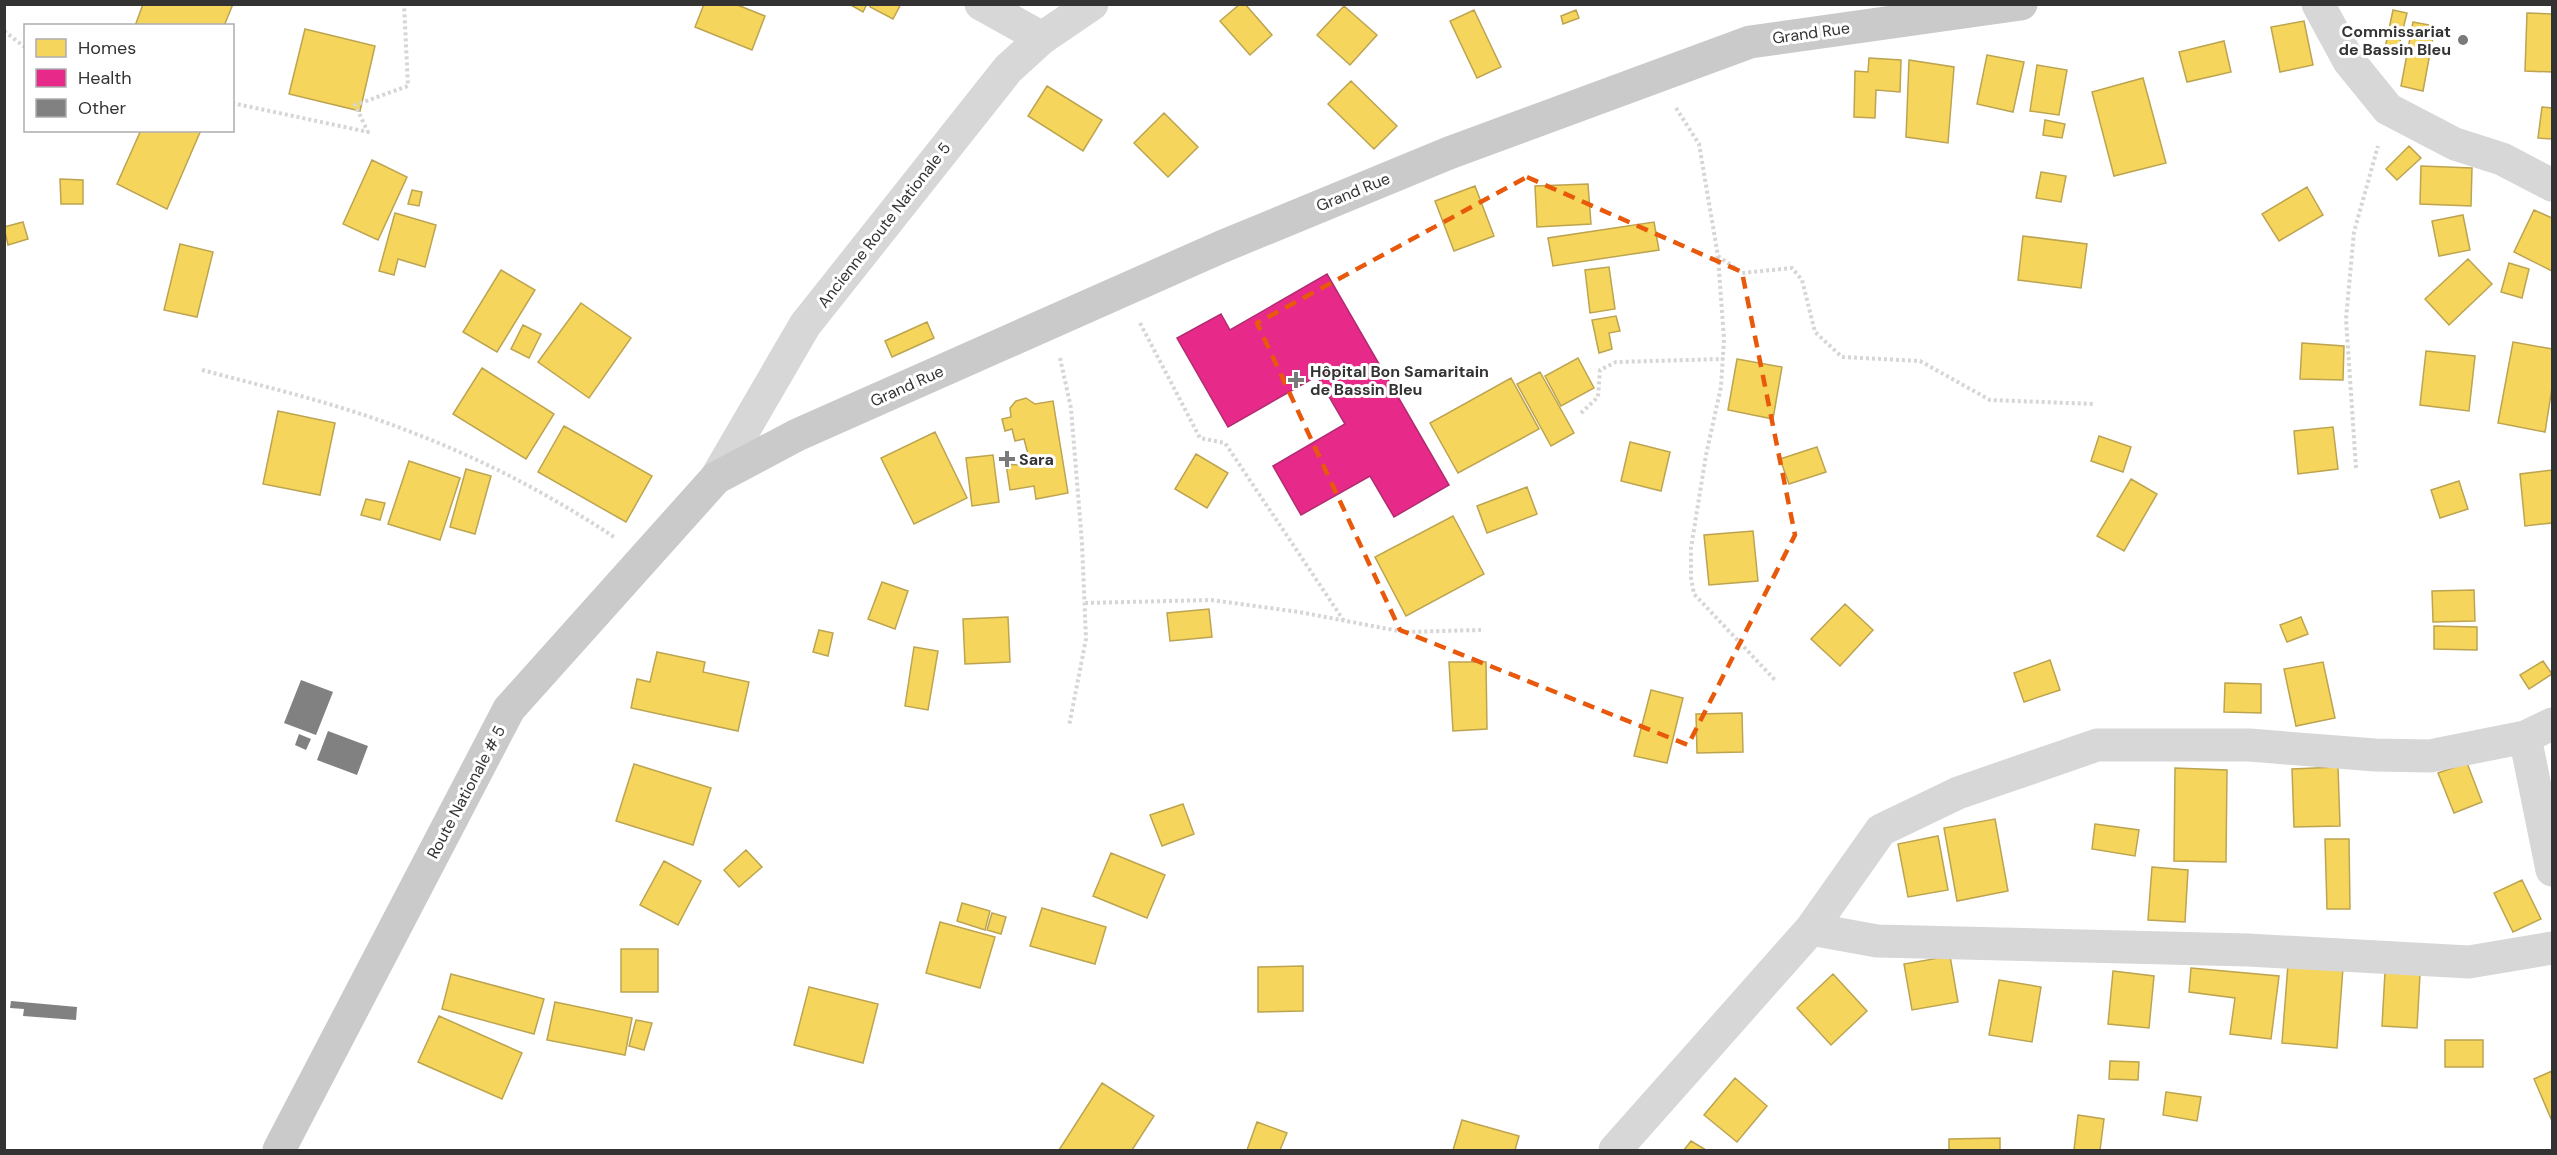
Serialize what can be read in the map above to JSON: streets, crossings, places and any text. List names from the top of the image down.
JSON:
{
  "streets": {
    "main road": ["Grand Rue", "Route Nationale # 5"],
    "street": ["Ancienne Route Nationale 5"]
  },
  "crossings": [
    ["Grand Rue", "Ancienne Route Nationale 5"],
    ["Grand Rue", "Route Nationale # 5"],
    ["Ancienne Route Nationale 5", "Route Nationale # 5"]
  ],
  "places": {
    "other": ["Commissariat de Bassin Bleu"],
    "health": ["Hôpital Bon Samaritain de Bassin Bleu", "Sara"]
  },
  "legend": ["Homes", "Health", "Other"]
}
